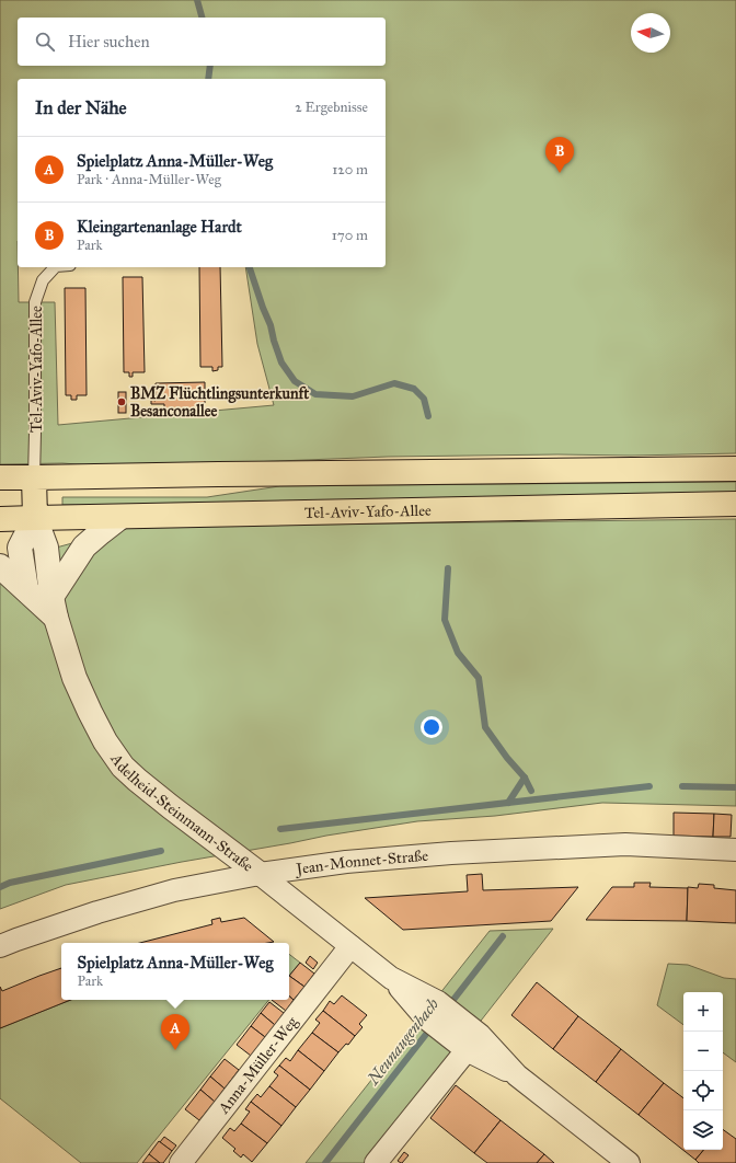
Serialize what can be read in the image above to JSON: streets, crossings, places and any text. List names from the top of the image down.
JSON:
{
  "streets": {
    "main road": ["Tel-Aviv-Yafo-Allee"],
    "street": ["Adelheid-Steinmann-Straße", "Jean-Monnet-Straße", "Anna-Müller-Weg"]
  },
  "crossings": [
    ["Tel-Aviv-Yafo-Allee", "Adelheid-Steinmann-Straße"],
    ["Adelheid-Steinmann-Straße", "Jean-Monnet-Straße"],
    ["Adelheid-Steinmann-Straße", "Anna-Müller-Weg"]
  ],
  "water": ["Neunaugenbach"],
  "places": ["BMZ Flüchtlingsunterkunft Besanconallee"],
  "north": "left",
  "page": {
    "search": "Hier suchen",
    "heading": ["In der Nähe", "2 Ergebnisse"],
    "list": [
      {
        "mark": "A",
        "name": "Spielplatz Anna-Müller-Weg",
        "note": "Park · Anna-Müller-Weg",
        "value": "120 m"
      },
      {
        "mark": "B",
        "name": "Kleingartenanlage Hardt",
        "note": "Park",
        "value": "170 m"
      }
    ],
    "pins": ["B", "A"],
    "popup": ["Spielplatz Anna-Müller-Weg", "Park"],
    "map_buttons": ["+", "−"]
  }
}
